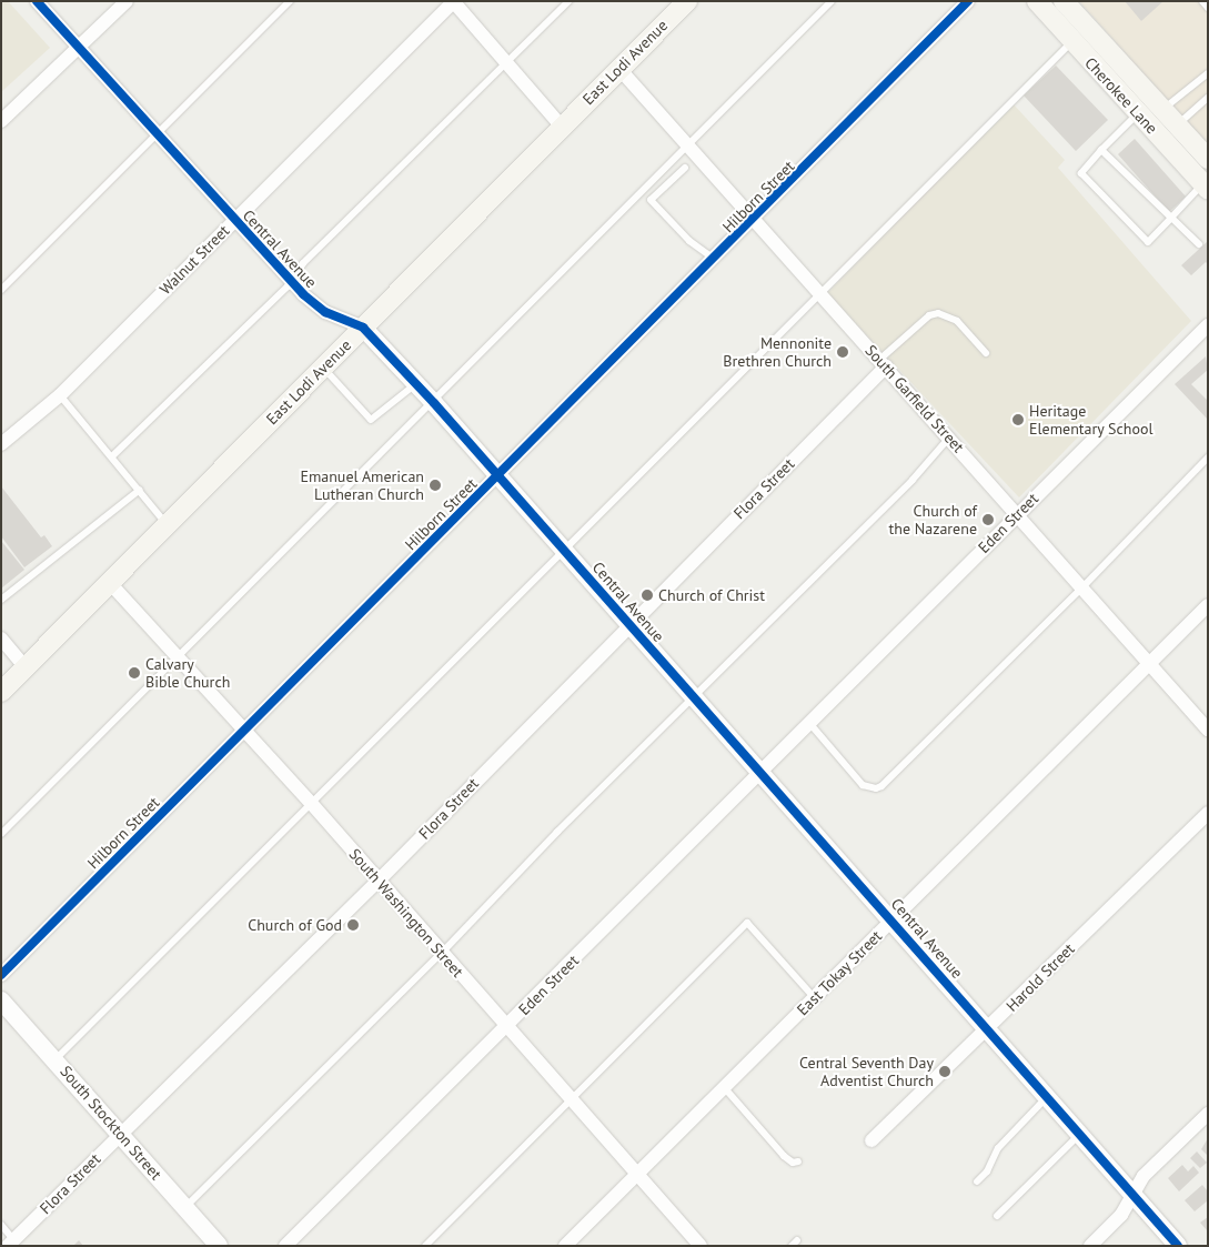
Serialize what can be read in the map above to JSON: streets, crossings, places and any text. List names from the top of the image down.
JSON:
{
  "streets": {
    "main road": ["East Lodi Avenue", "Cherokee Lane"],
    "street": [
      "Hilborn Street",
      "Central Avenue",
      "Walnut Street",
      "South Garfield Street",
      "Flora Street",
      "Eden Street",
      "South Washington Street",
      "East Tokay Street",
      "Harold Street",
      "South Stockton Street"
    ]
  },
  "crossings": [
    ["East Lodi Avenue", "Central Avenue"],
    ["East Lodi Avenue", "South Garfield Street"],
    ["East Lodi Avenue", "South Washington Street"],
    ["Hilborn Street", "Central Avenue"],
    ["Hilborn Street", "South Garfield Street"],
    ["Hilborn Street", "South Washington Street"],
    ["Central Avenue", "Walnut Street"],
    ["Central Avenue", "Flora Street"],
    ["Central Avenue", "Eden Street"],
    ["Central Avenue", "East Tokay Street"],
    ["Central Avenue", "Harold Street"],
    ["South Garfield Street", "Flora Street"],
    ["South Garfield Street", "Eden Street"],
    ["South Garfield Street", "East Tokay Street"],
    ["Flora Street", "South Washington Street"],
    ["Flora Street", "South Stockton Street"],
    ["Eden Street", "South Washington Street"],
    ["South Washington Street", "East Tokay Street"]
  ],
  "places": [
    "Mennonite Brethren Church",
    "Heritage Elementary School",
    "Emanuel American Lutheran Church",
    "Church of the Nazarene",
    "Church of Christ",
    "Calvary Bible Church",
    "Church of God",
    "Central Seventh Day Adventist Church"
  ]
}
